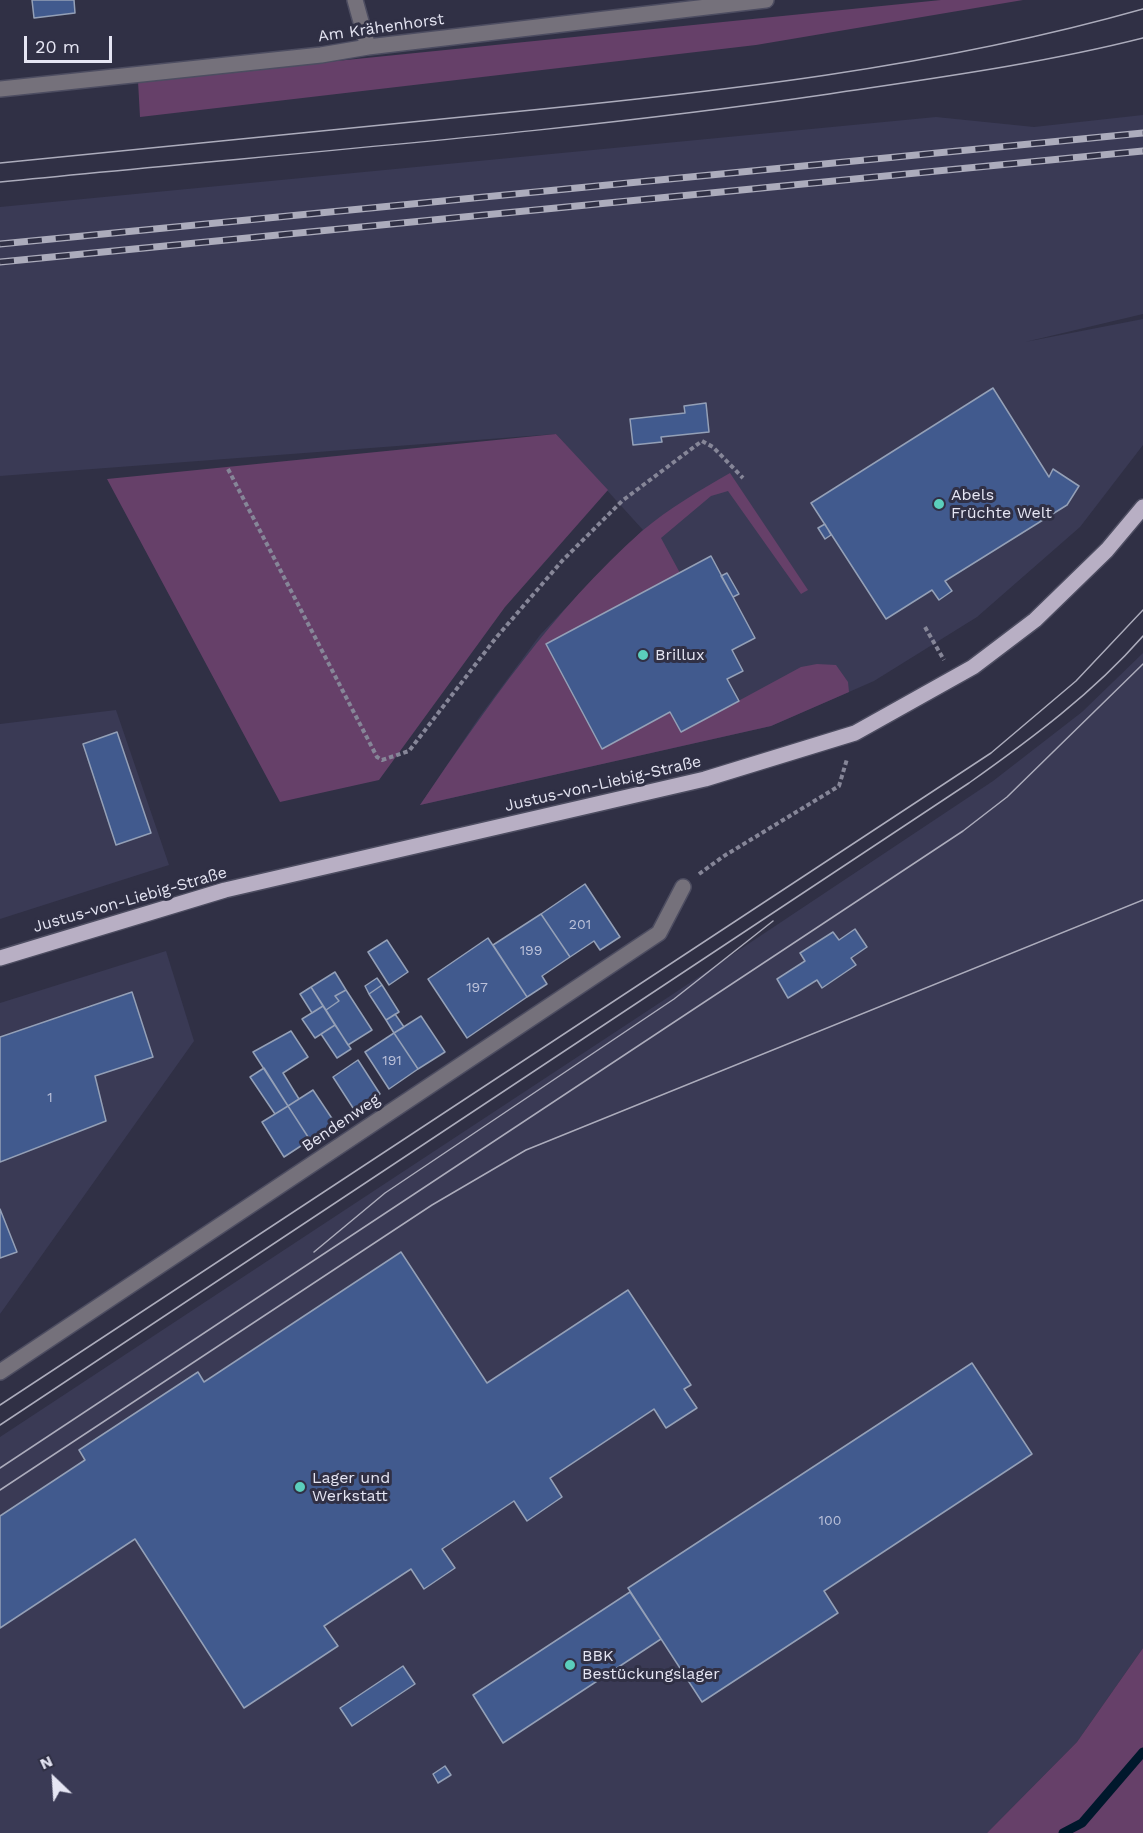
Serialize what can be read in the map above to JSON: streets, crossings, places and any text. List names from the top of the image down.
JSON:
{
  "streets": {
    "main road": ["Justus-von-Liebig-Straße"],
    "street": ["Am Krähenhorst", "Bendenweg"]
  },
  "places": [
    "Abels Früchte Welt",
    "Brillux",
    "Lager und Werkstatt",
    "BBK Bestückungslager"
  ],
  "house_numbers": [
    "201",
    "199",
    "197",
    "191",
    "1",
    "100"
  ],
  "scale_bar": "20 m",
  "north": "top left"
}
